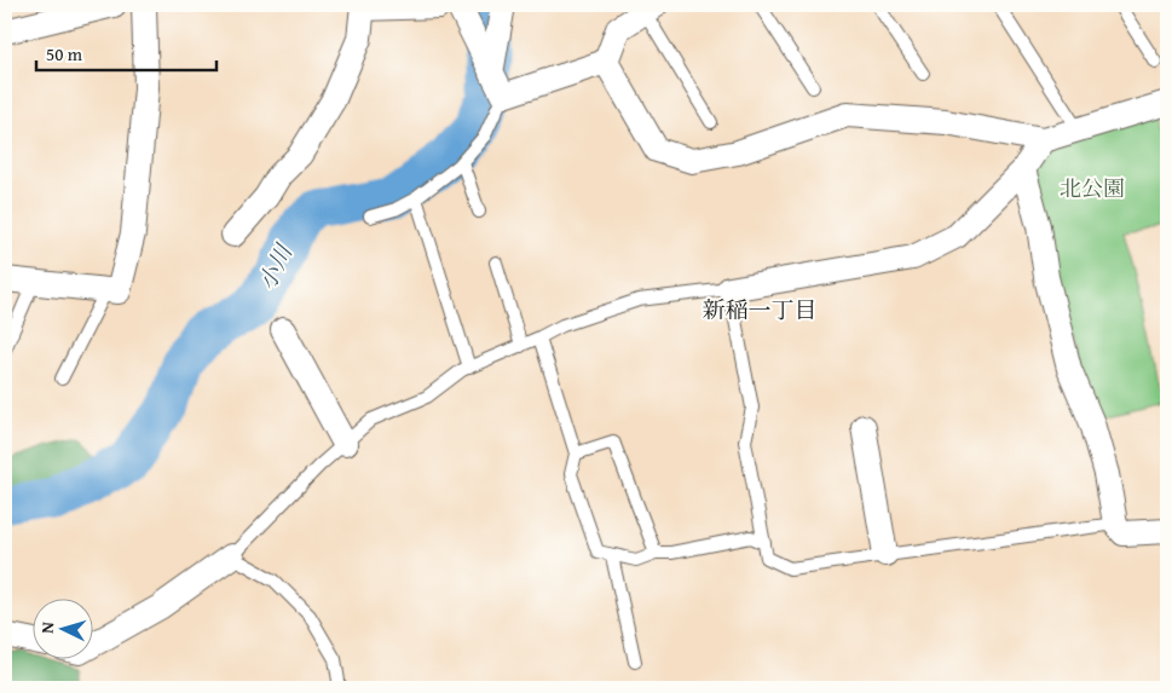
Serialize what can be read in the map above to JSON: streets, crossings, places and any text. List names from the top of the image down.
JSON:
{
  "districts": ["新稲一丁目"],
  "water": ["小川"],
  "parks": ["北公園"],
  "scale_bar": "50 m",
  "north": "left"
}
